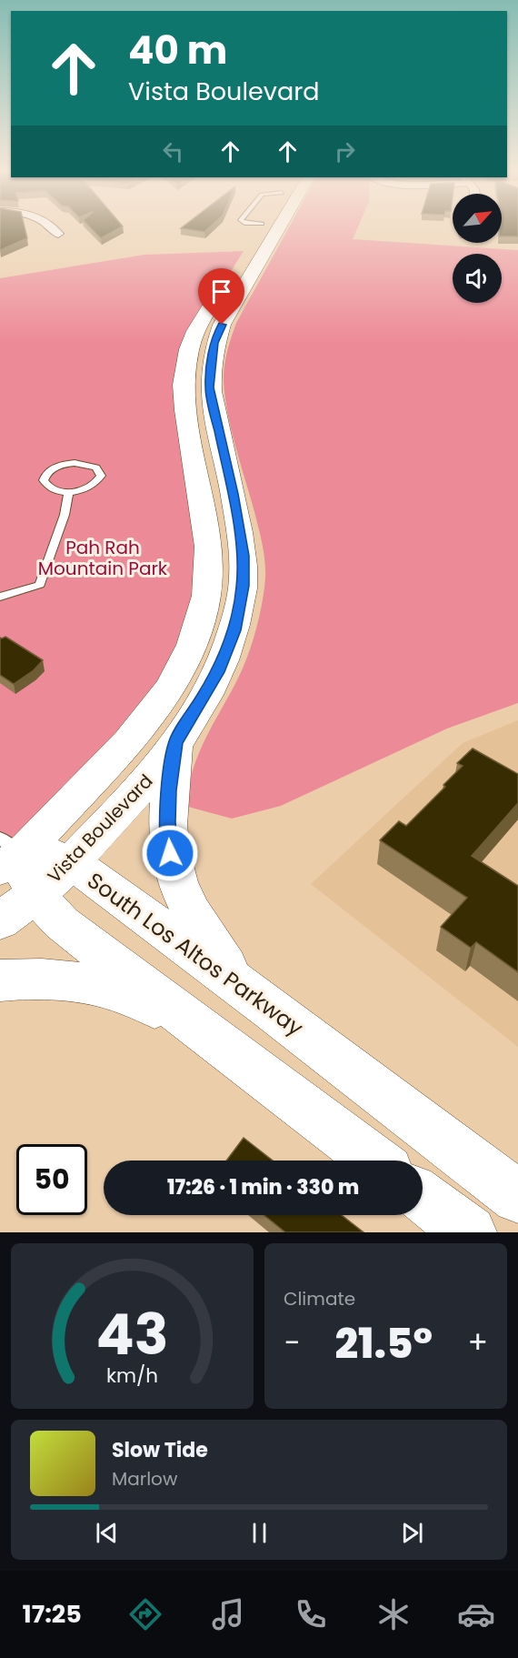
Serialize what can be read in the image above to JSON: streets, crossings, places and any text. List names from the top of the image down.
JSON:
{
  "streets": {
    "main road": ["Vista Boulevard", "South Los Altos Parkway"]
  },
  "crossings": [
    ["Vista Boulevard", "South Los Altos Parkway"]
  ],
  "parks": ["Pah Rah Mountain Park"],
  "north": "top right",
  "page": {
    "turn": ["40 m", "Vista Boulevard"],
    "limit": "50",
    "trip": "17:26 · 1 min · 330 m",
    "tile": "Climate",
    "heat": ["−", "21.5°", "+"],
    "song": ["Slow Tide", "Marlow"],
    "tabs": "17:25",
    "gauge": ["43", "km/h"]
  }
}
